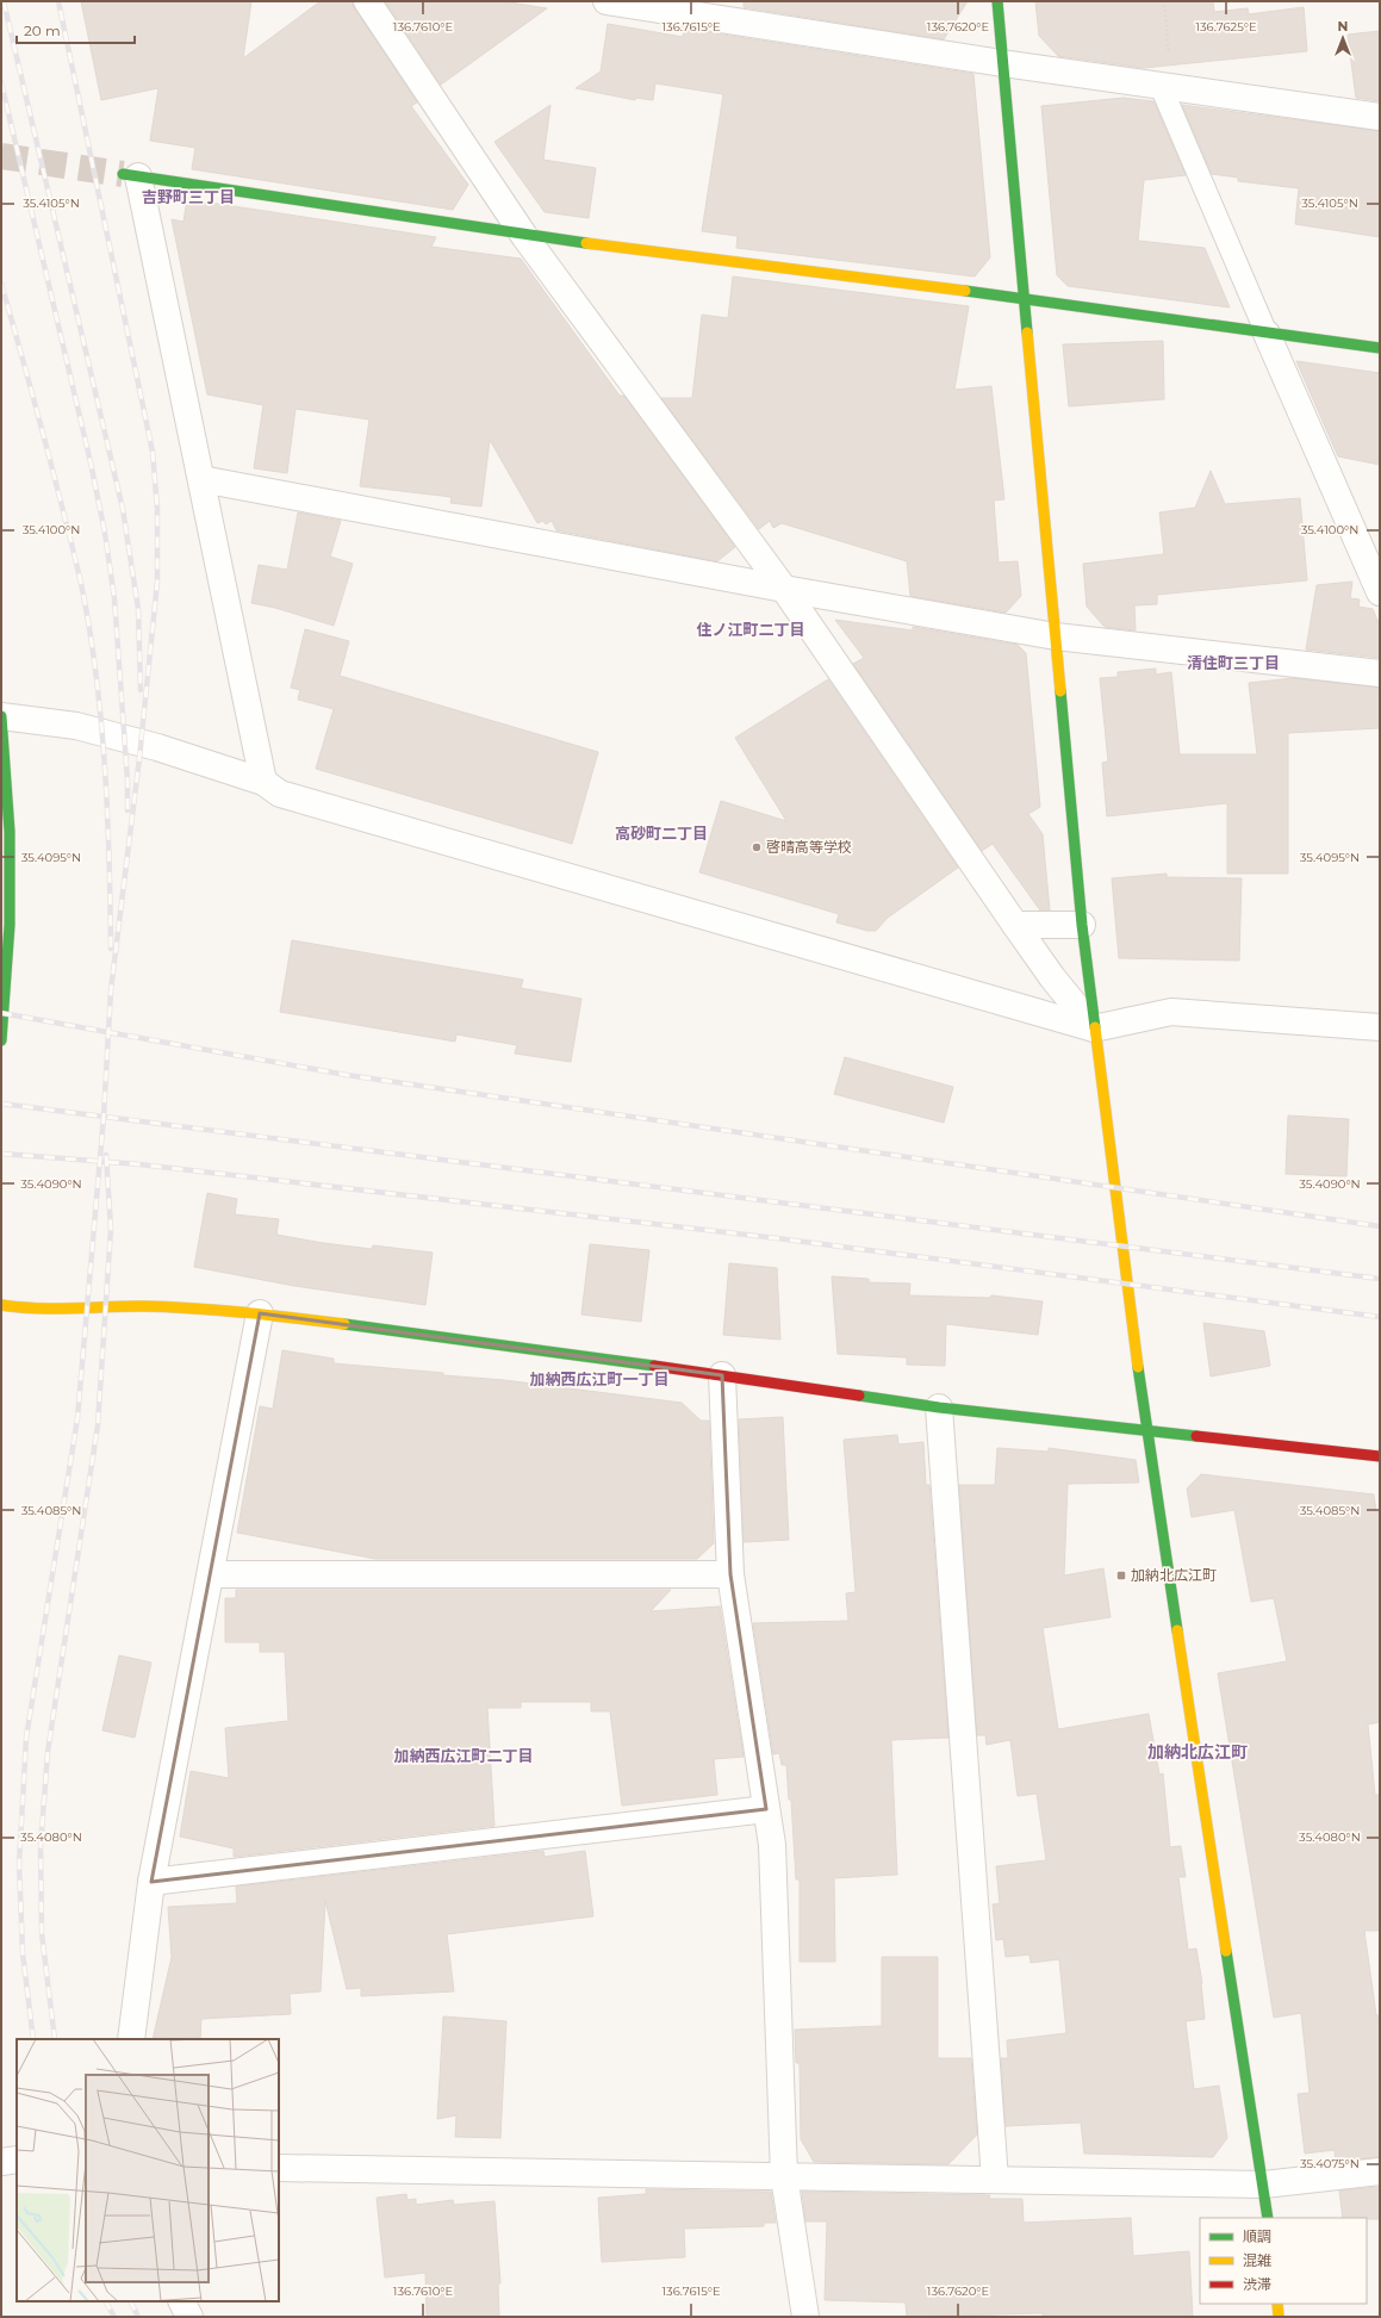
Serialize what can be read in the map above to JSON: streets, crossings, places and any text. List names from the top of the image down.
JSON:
{
  "districts": [
    "吉野町三丁目",
    "住ノ江町二丁目",
    "清住町三丁目",
    "高砂町二丁目",
    "加納西広江町一丁目",
    "加納北広江町",
    "加納西広江町二丁目"
  ],
  "places": {
    "other": ["啓晴高等学校"],
    "transit": ["加納北広江町"]
  },
  "legend": ["順調", "混雑", "渋滞"],
  "scale_bar": "20 m",
  "north": "top",
  "coordinates": [
    "136.7610°E",
    "136.7615°E",
    "136.7620°E",
    "136.7625°E",
    "35.4105°N",
    "35.4100°N",
    "35.4095°N",
    "35.4090°N",
    "35.4085°N",
    "35.4080°N",
    "35.4075°N"
  ]
}
